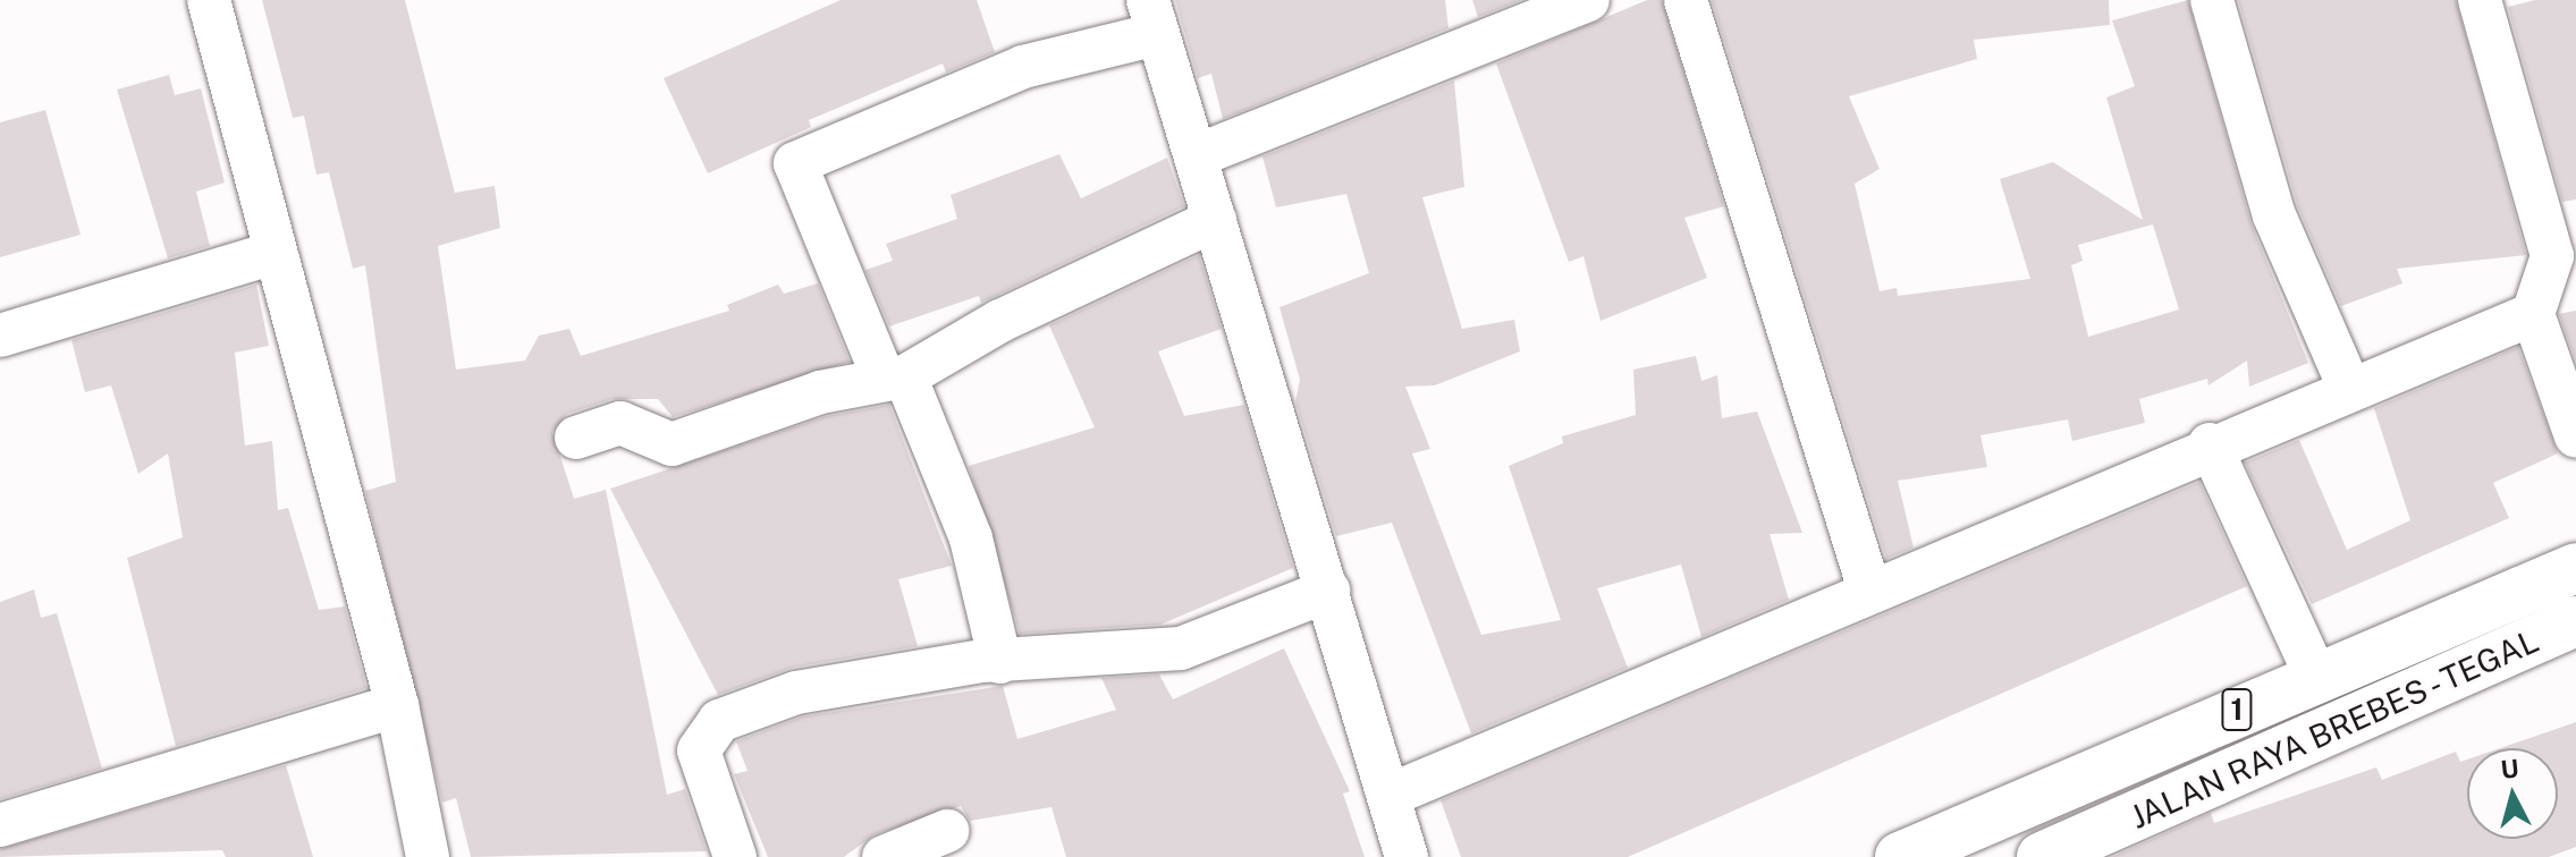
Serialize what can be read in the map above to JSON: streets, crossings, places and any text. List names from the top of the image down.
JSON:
{
  "streets": {
    "highway": ["1", "JALAN RAYA BREBES - TEGAL"]
  },
  "north": "top"
}
